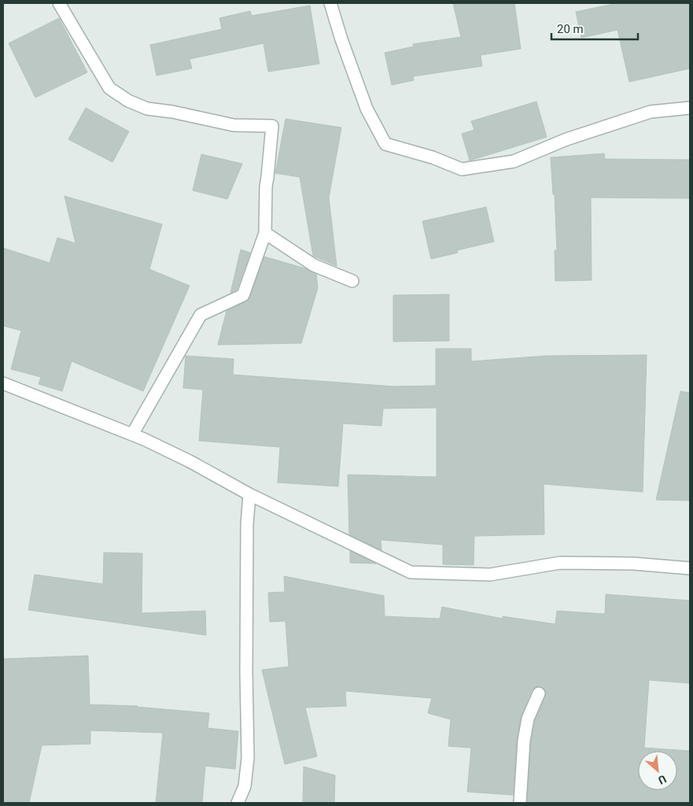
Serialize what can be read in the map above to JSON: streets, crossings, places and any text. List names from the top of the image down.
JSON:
{
  "scale_bar": "20 m",
  "north": "bottom right"
}
